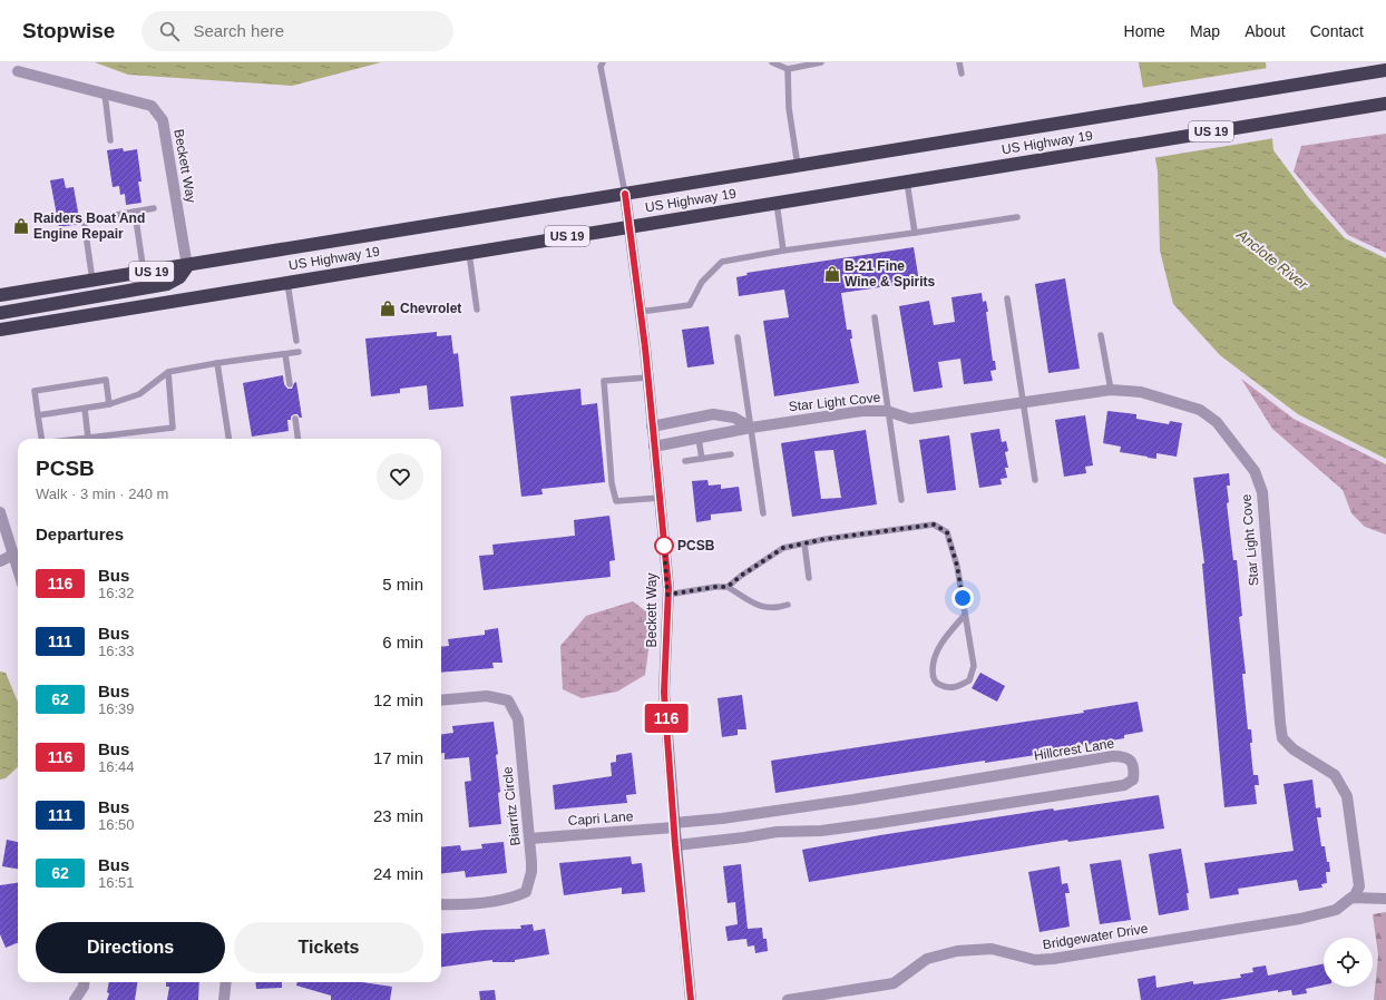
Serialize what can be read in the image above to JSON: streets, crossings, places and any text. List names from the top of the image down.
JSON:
{
  "streets": {
    "highway": ["US 19", "US Highway 19"],
    "street": [
      "Beckett Way",
      "Star Light Cove",
      "Hillcrest Lane",
      "Biarritz Circle",
      "Capri Lane",
      "Bridgewater Drive"
    ]
  },
  "crossings": [
    ["US Highway 19", "Beckett Way"],
    ["Beckett Way", "Star Light Cove"],
    ["Beckett Way", "Hillcrest Lane"],
    ["Beckett Way", "Capri Lane"],
    ["Star Light Cove", "Bridgewater Drive"],
    ["Hillcrest Lane", "Capri Lane"],
    ["Biarritz Circle", "Capri Lane"]
  ],
  "water": ["Anclote River"],
  "places": {
    "shop": ["Raiders Boat And Engine Repair", "B-21 Fine Wine & Spirits", "Chevrolet"],
    "other": ["PCSB"]
  },
  "lines": ["bus line 116"],
  "page": {
    "header": "Stopwise",
    "search": "Search here",
    "nav": [
      "Home",
      "Map",
      "About",
      "Contact"
    ],
    "on_map": "116",
    "heading": [
      ["PCSB", "Walk · 3 min · 240 m"],
      "Departures"
    ],
    "list": [
      {
        "mark": "116",
        "name": "Bus",
        "note": "16:32",
        "value": "5 min"
      },
      {
        "mark": "111",
        "name": "Bus",
        "note": "16:33",
        "value": "6 min"
      },
      {
        "mark": "62",
        "name": "Bus",
        "note": "16:39",
        "value": "12 min"
      },
      {
        "mark": "116",
        "name": "Bus",
        "note": "16:44",
        "value": "17 min"
      },
      {
        "mark": "111",
        "name": "Bus",
        "note": "16:50",
        "value": "23 min"
      },
      {
        "mark": "62",
        "name": "Bus",
        "note": "16:51",
        "value": "24 min"
      }
    ],
    "buttons": ["Directions", "Tickets"]
  }
}
